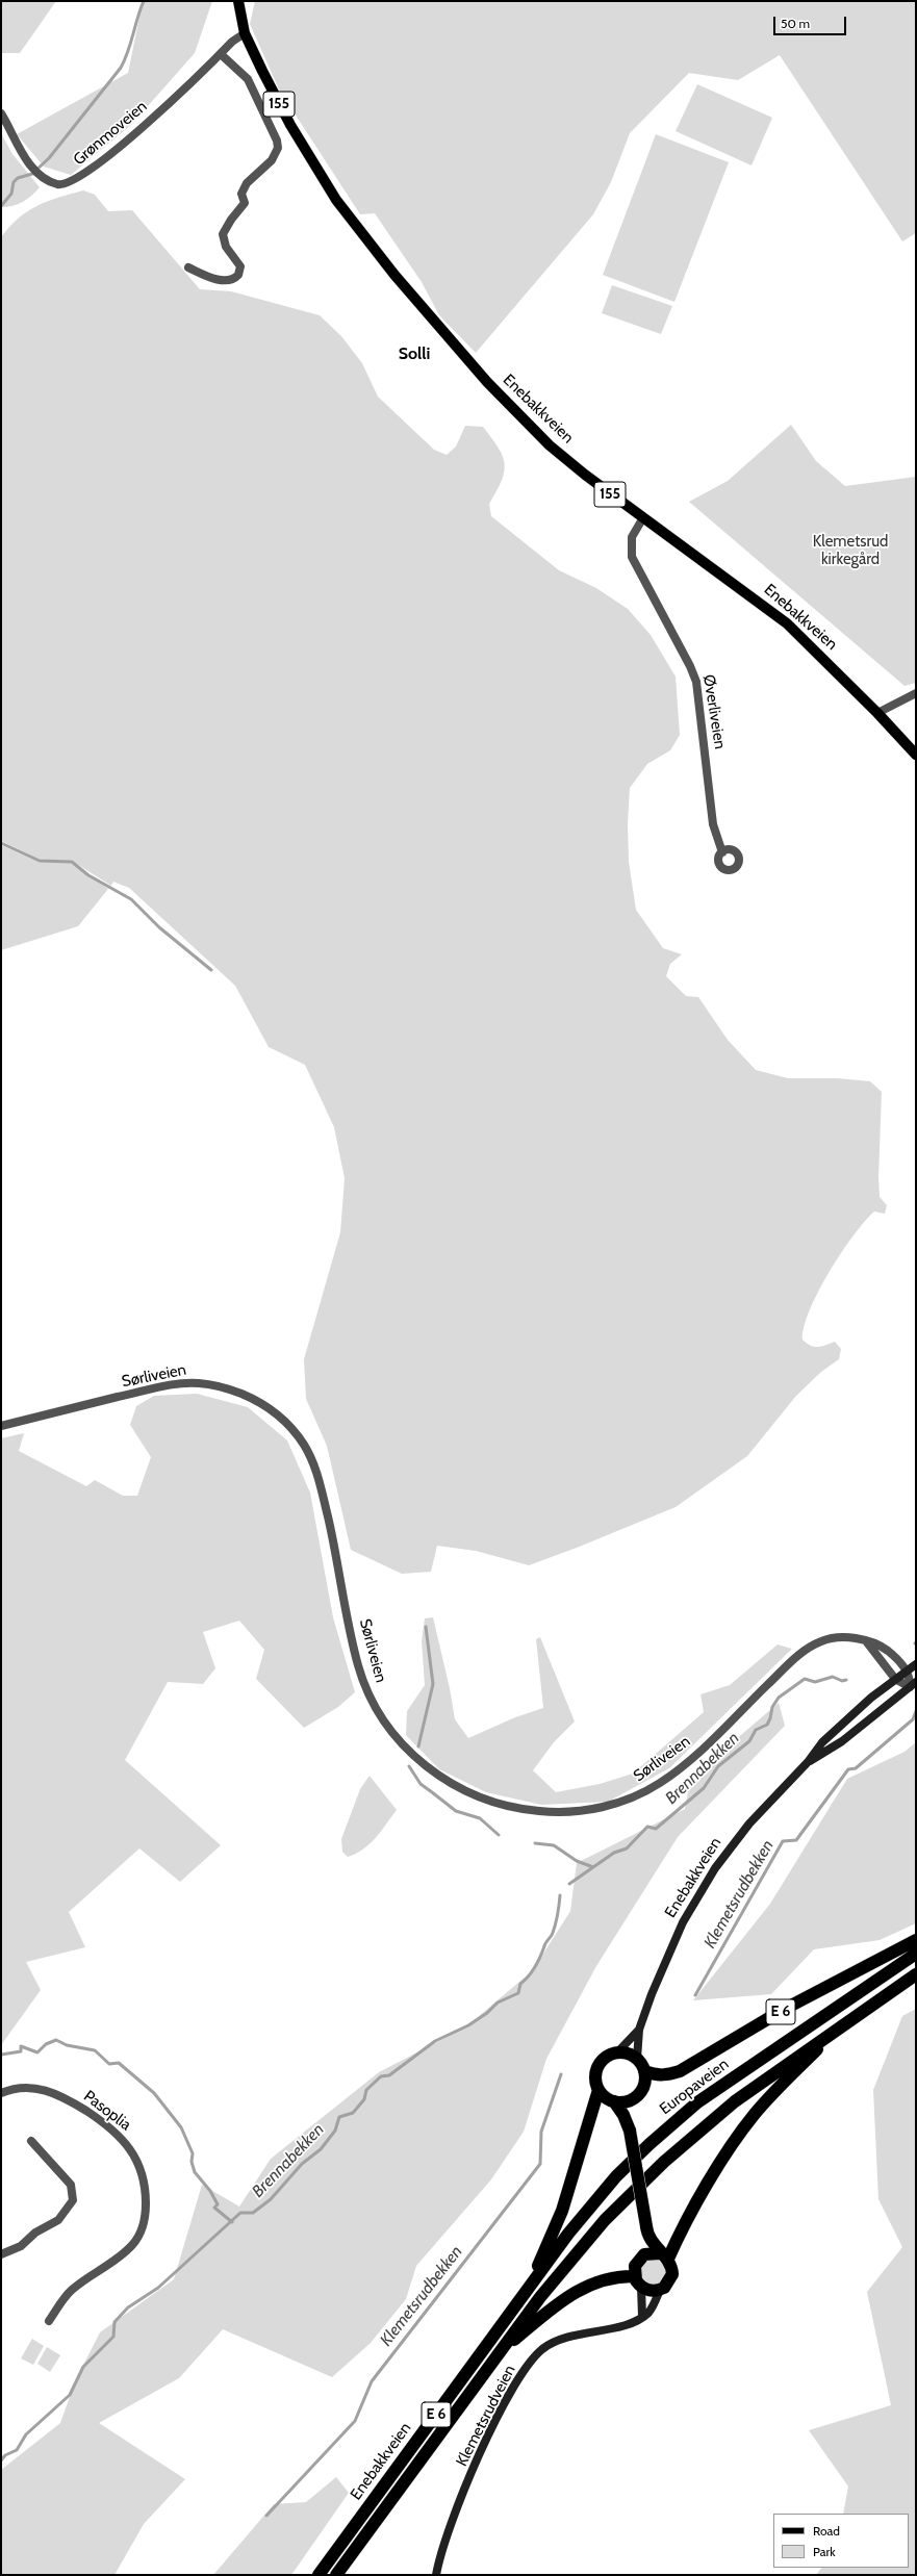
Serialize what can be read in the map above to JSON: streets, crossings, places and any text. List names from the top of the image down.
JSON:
{
  "streets": {
    "highway": ["Enebakkveien", "E 6", "Europaveien"],
    "main road": ["155", "Klemetsrudveien"],
    "street": [
      "Grønmoveien",
      "Øverliveien",
      "Sørliveien",
      "Pasoplia"
    ]
  },
  "crossings": [
    ["Grønmoveien", "Enebakkveien"],
    ["Enebakkveien", "Øverliveien"],
    ["Enebakkveien", "Sørliveien"],
    ["Enebakkveien", "E 6"],
    ["Enebakkveien", "Europaveien"],
    ["E 6", "Europaveien"],
    ["E 6", "Klemetsrudveien"]
  ],
  "districts": ["Solli"],
  "water": ["Brennabekken", "Klemetsrudbekken"],
  "parks": ["Klemetsrud kirkegård"],
  "legend": ["Road", "Park"],
  "scale_bar": "50 m"
}
